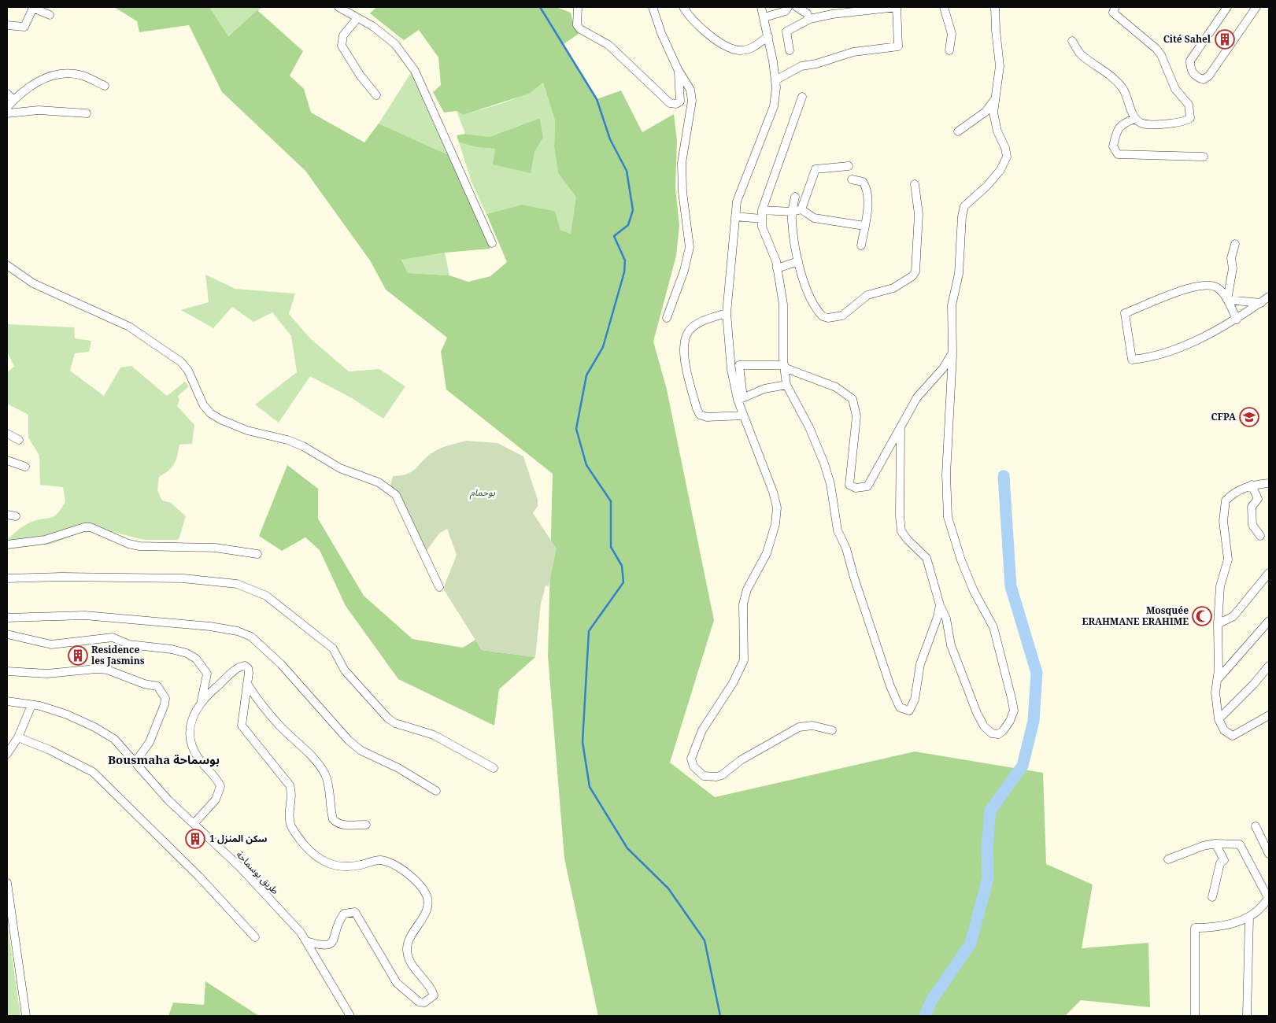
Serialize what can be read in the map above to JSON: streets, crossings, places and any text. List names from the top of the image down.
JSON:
{
  "streets": {
    "street": ["طريق بوسماحة"]
  },
  "districts": ["Bousmaha بوسماحة"],
  "parks": ["بوحمام"],
  "places": {
    "building": ["Cité Sahel", "Residence les Jasmins", "سكن المنزل 1"],
    "school or university": ["CFPA"],
    "mosque": ["Mosquée ERAHMANE ERAHIME"]
  }
}
